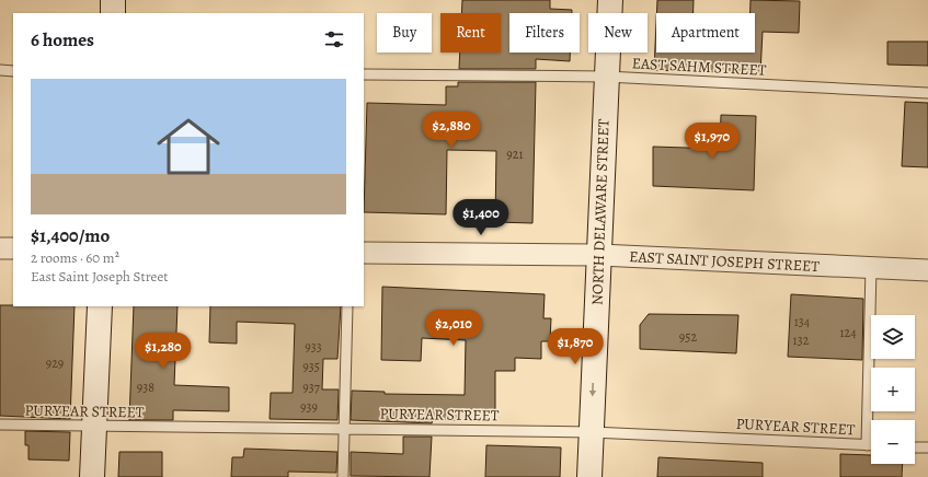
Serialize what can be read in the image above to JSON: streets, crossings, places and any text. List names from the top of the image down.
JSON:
{
  "streets": {
    "main road": ["NORTH DELAWARE STREET"],
    "street": ["EAST SAINT JOSEPH STREET"],
    "lane": ["EAST SAHM STREET", "PURYEAR STREET"]
  },
  "crossings": [
    ["EAST SAHM STREET", "NORTH DELAWARE STREET"],
    ["NORTH DELAWARE STREET", "EAST SAINT JOSEPH STREET"],
    ["NORTH DELAWARE STREET", "PURYEAR STREET"]
  ],
  "one_way": ["NORTH DELAWARE STREET"],
  "house_numbers": [
    "921",
    "134",
    "124",
    "952",
    "132",
    "933",
    "929",
    "935",
    "938",
    "937",
    "939"
  ],
  "page": {
    "chip": [
      "Buy",
      "Rent",
      "Filters",
      "New",
      "Apartment"
    ],
    "heading": "6 homes",
    "list": [
      {
        "name": "$1,400/mo",
        "note": "2 rooms · 60 m² · East Saint Joseph Street"
      }
    ],
    "price": [
      "$2,880",
      "$1,970",
      "$1,400",
      "$2,010",
      "$1,870",
      "$1,280"
    ],
    "map_buttons": ["+", "−"]
  }
}
